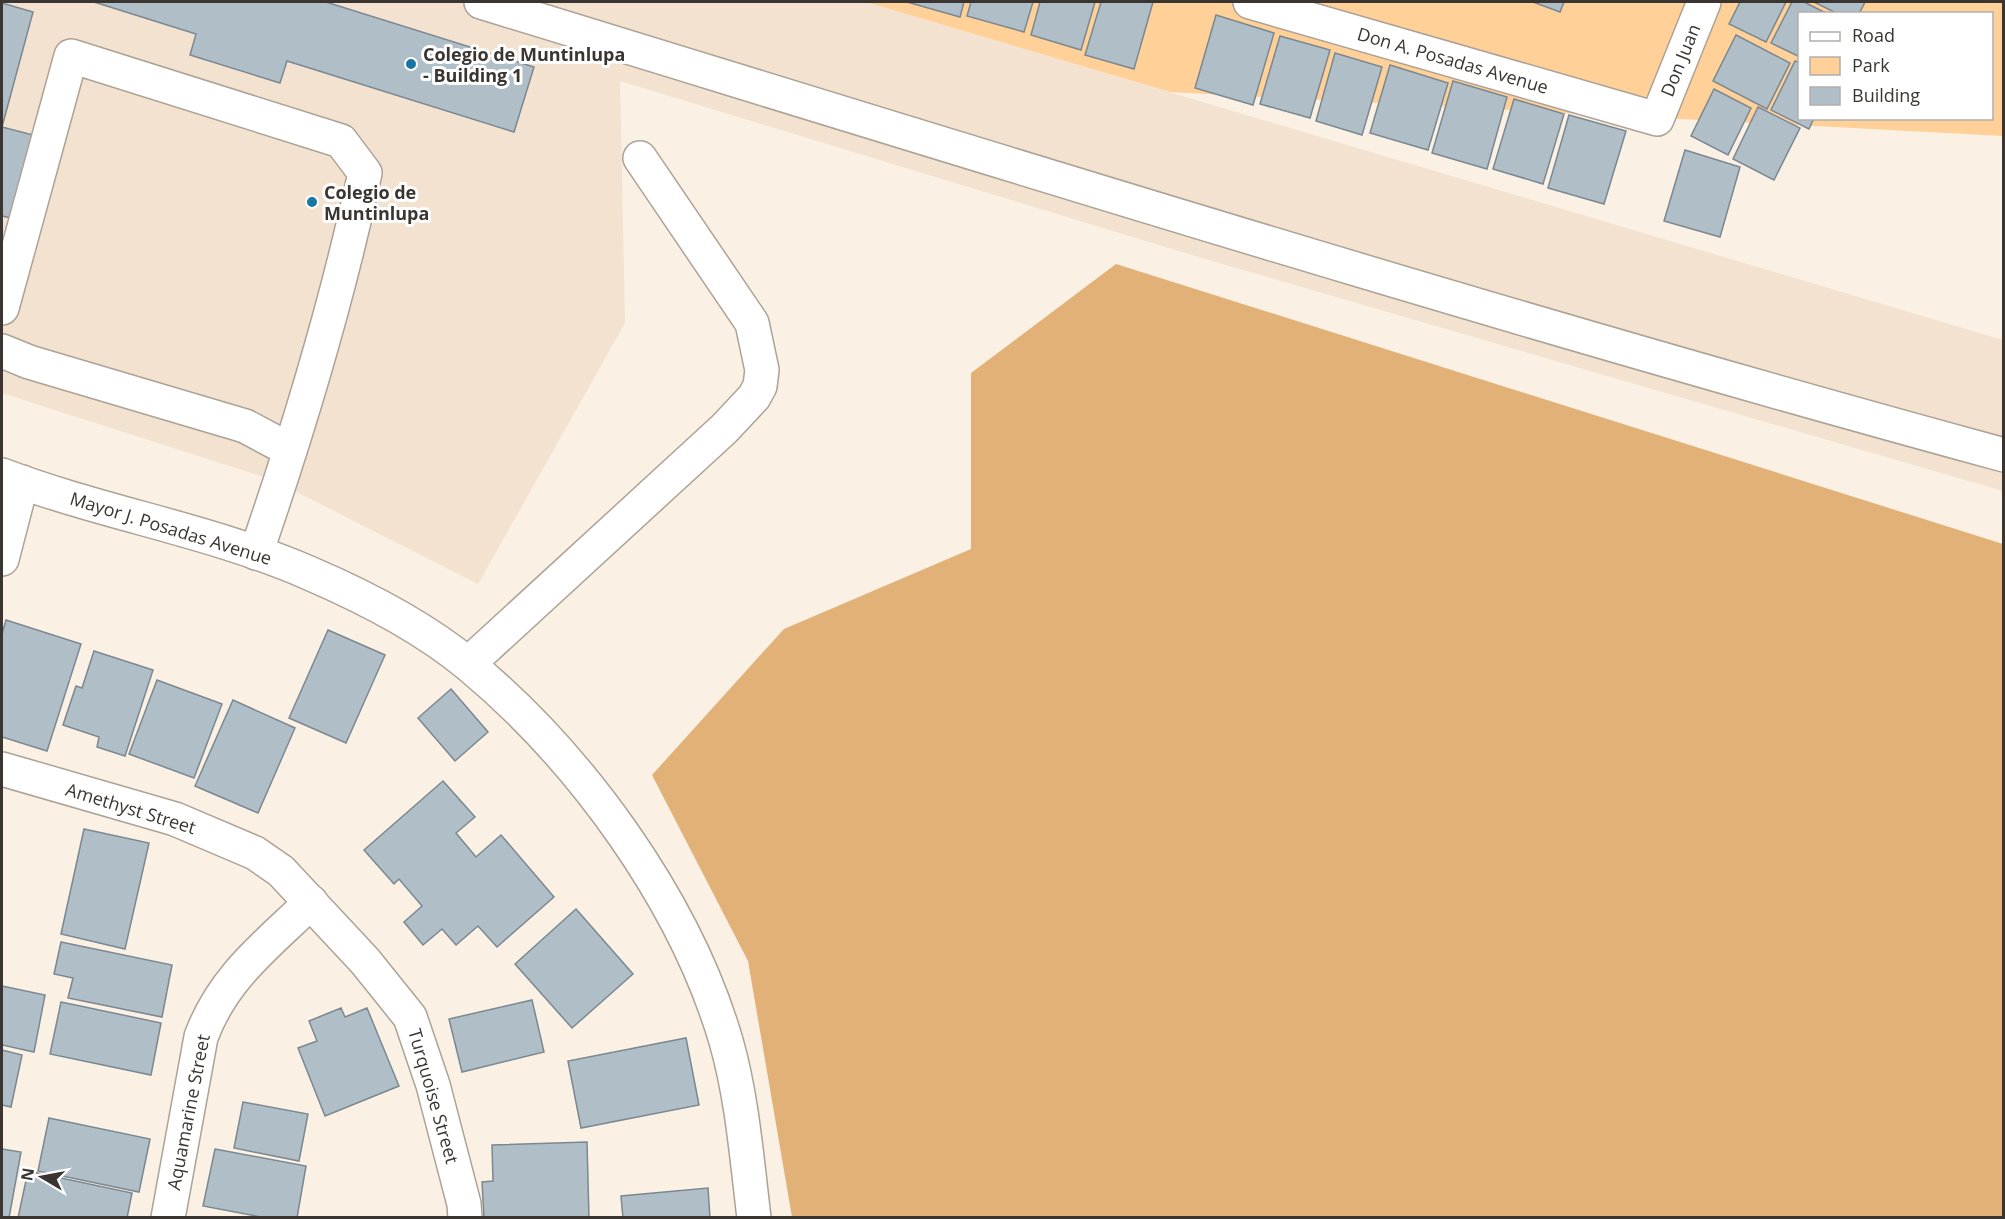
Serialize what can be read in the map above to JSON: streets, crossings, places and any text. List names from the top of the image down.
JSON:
{
  "streets": {
    "street": [
      "Don A. Posadas Avenue",
      "Don Juan",
      "Mayor J. Posadas Avenue",
      "Amethyst Street",
      "Turquoise Street",
      "Aquamarine Street"
    ]
  },
  "crossings": [
    ["Don A. Posadas Avenue", "Don Juan"],
    ["Amethyst Street", "Turquoise Street"],
    ["Amethyst Street", "Aquamarine Street"],
    ["Turquoise Street", "Aquamarine Street"]
  ],
  "places": ["Colegio de Muntinlupa - Building 1", "Colegio de Muntinlupa"],
  "legend": ["Road", "Park", "Building"],
  "north": "left"
}
